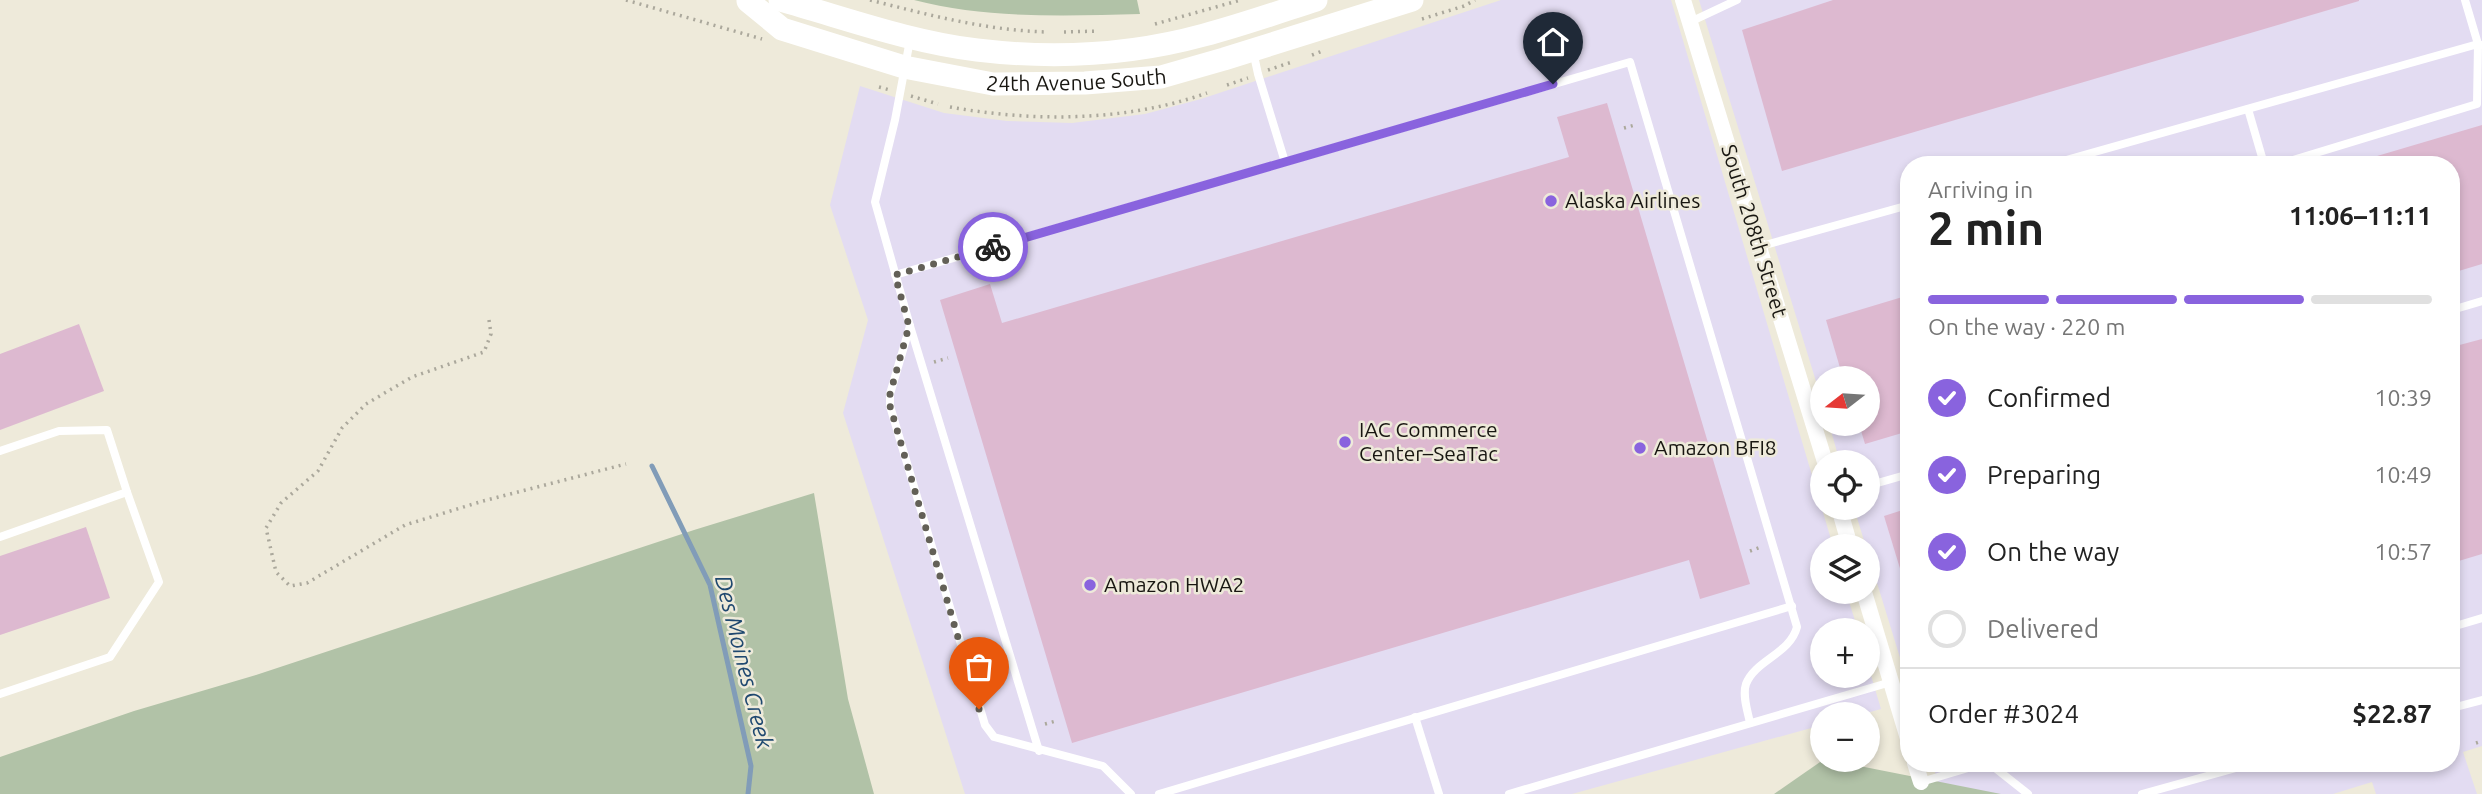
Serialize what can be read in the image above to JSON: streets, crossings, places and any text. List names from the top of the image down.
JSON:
{
  "streets": {
    "street": ["24th Avenue South", "South 208th Street"]
  },
  "water": ["Des Moines Creek"],
  "places": [
    "Alaska Airlines",
    "IAC Commerce Center–SeaTac",
    "Amazon BFI8",
    "Amazon HWA2"
  ],
  "north": "left",
  "page": {
    "heading": ["2 min", "Arriving in", "11:06–11:11"],
    "panel": ["Order #3024", "$22.87"],
    "bar": "On the way · 220 m",
    "list": [
      ["Confirmed", "10:39"],
      ["Preparing", "10:49"],
      ["On the way", "10:57"],
      "Delivered"
    ],
    "map_buttons": ["+", "−"]
  }
}
